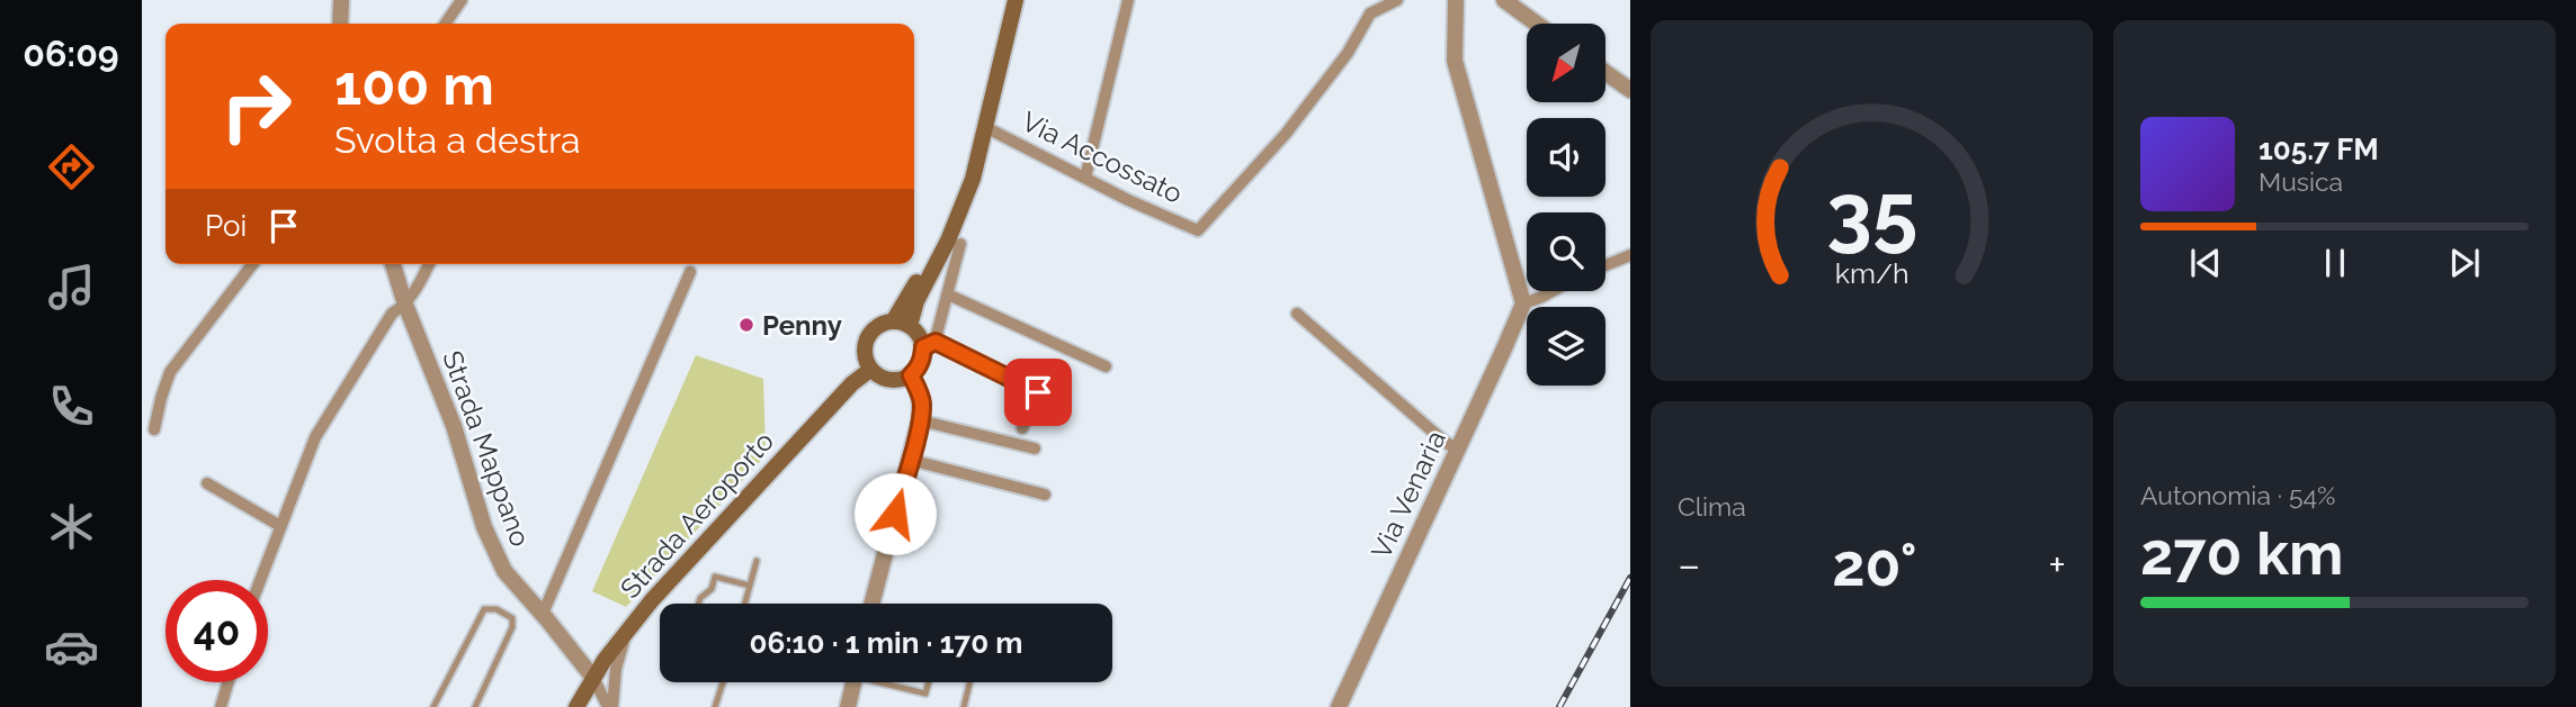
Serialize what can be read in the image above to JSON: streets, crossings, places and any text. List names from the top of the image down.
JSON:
{
  "streets": {
    "main road": ["Strada Aeroporto"],
    "street": ["Via Accossato", "Strada Mappano", "Via Venaria"]
  },
  "crossings": [
    ["Strada Mappano", "Strada Aeroporto"]
  ],
  "places": ["Penny"],
  "north": "bottom left",
  "page": {
    "tabs": "06:09",
    "turn": ["100 m", "Svolta a destra"],
    "song": ["105.7 FM", "Musica"],
    "then": "Poi",
    "tile": [
      "Clima",
      ["Autonomia · 54%", "270 km"]
    ],
    "heat": ["−", "20°", "+"],
    "limit": "40",
    "trip": "06:10 · 1 min · 170 m",
    "gauge": ["35", "km/h"]
  }
}
